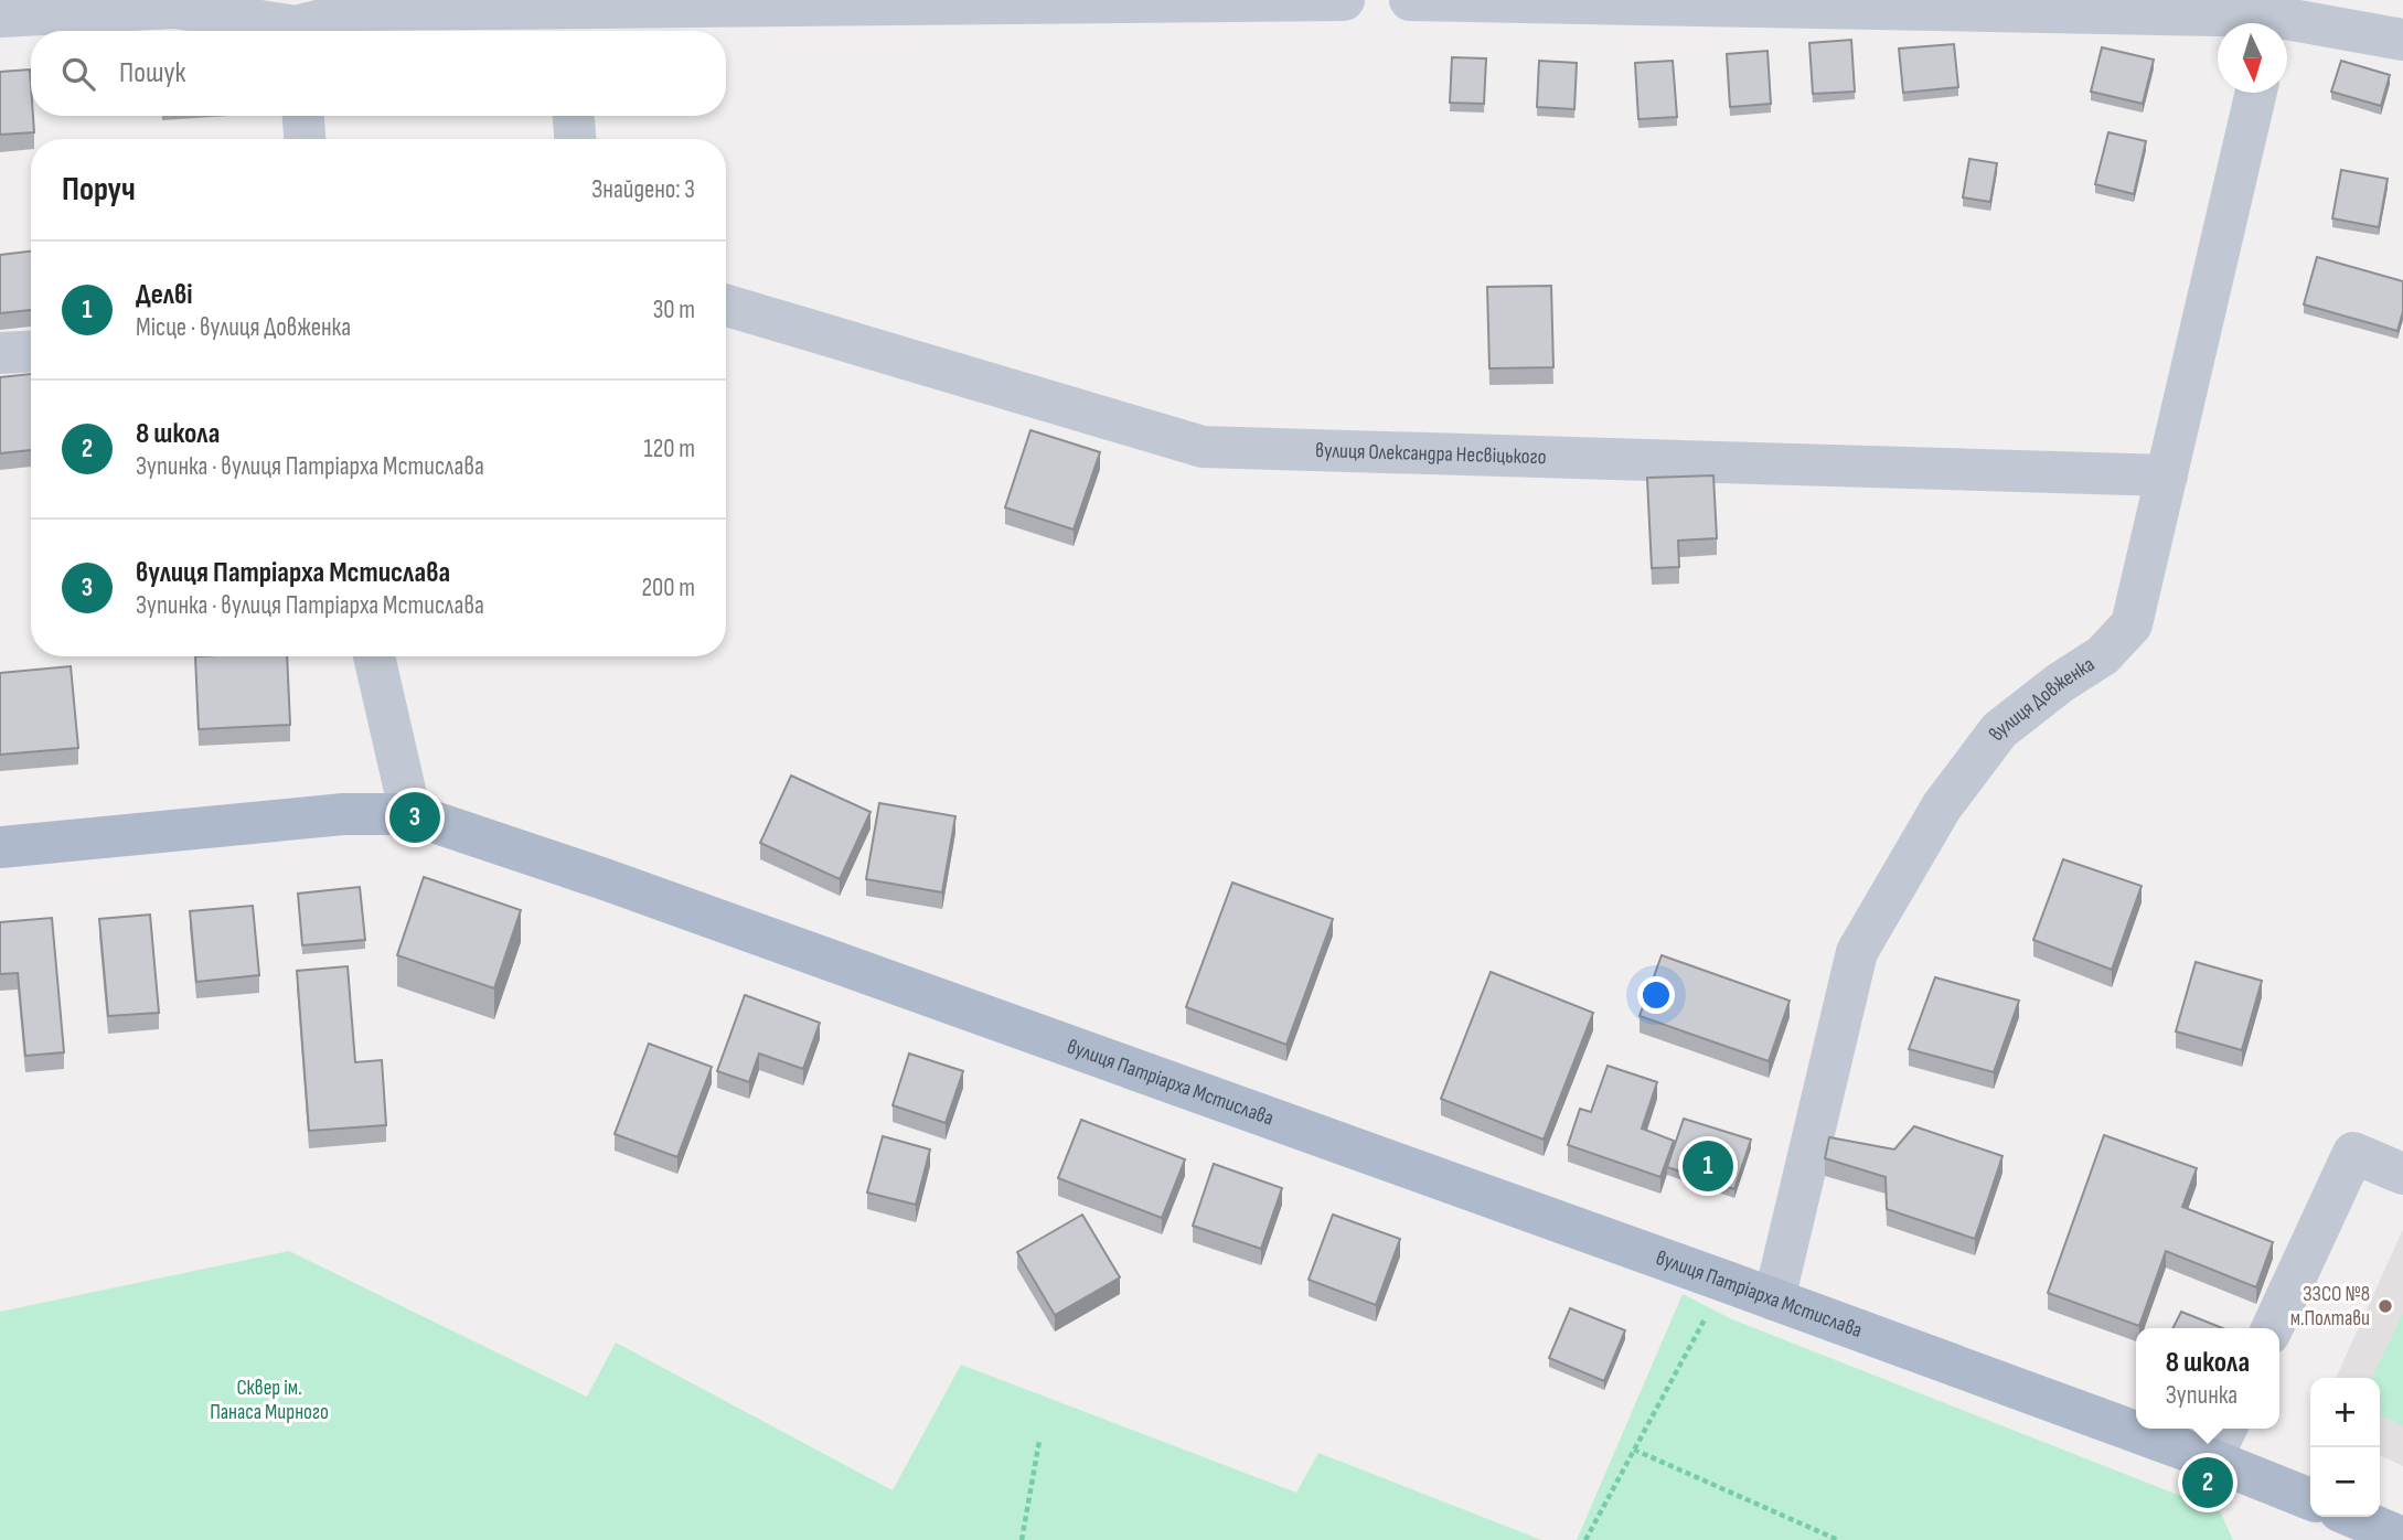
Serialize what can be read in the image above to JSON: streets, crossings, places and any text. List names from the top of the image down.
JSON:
{
  "streets": {
    "main road": ["вулиця Патріарха Мстислава"],
    "street": ["вулиця Олександра Несвіцького", "вулиця Довженка"]
  },
  "crossings": [
    ["вулиця Олександра Несвіцького", "вулиця Довженка"],
    ["вулиця Довженка", "вулиця Патріарха Мстислава"]
  ],
  "parks": ["Сквер ім. Панаса Мирного"],
  "places": ["ЗЗСО №8 м.Полтави"],
  "north": "bottom",
  "page": {
    "search": "Пошук",
    "heading": ["Поруч", "Знайдено: 3"],
    "list": [
      {
        "mark": "1",
        "name": "Делві",
        "note": "Місце · вулиця Довженка",
        "value": "30 m"
      },
      {
        "mark": "2",
        "name": "8 школа",
        "note": "Зупинка · вулиця Патріарха Мстислава",
        "value": "120 m"
      },
      {
        "mark": "3",
        "name": "вулиця Патріарха Мстислава",
        "note": "Зупинка · вулиця Патріарха Мстислава",
        "value": "200 m"
      }
    ],
    "pins": ["3", "1", "2"],
    "popup": ["8 школа", "Зупинка"],
    "map_buttons": ["+", "−"]
  }
}
